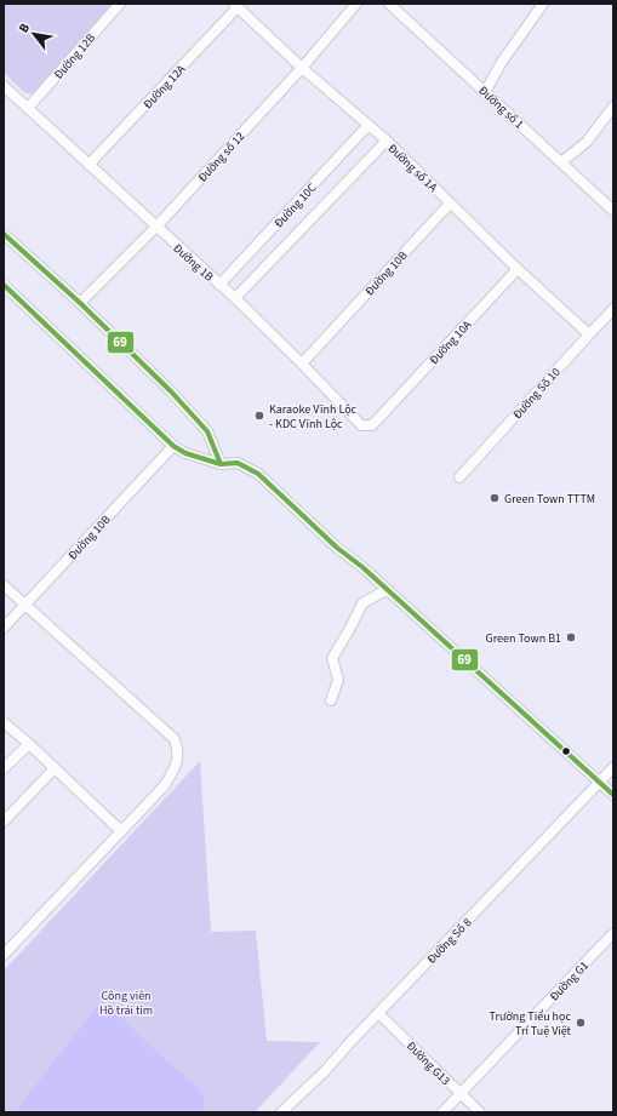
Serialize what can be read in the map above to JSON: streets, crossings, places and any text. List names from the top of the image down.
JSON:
{
  "streets": {
    "street": [
      "Đường 12B",
      "Đường 12A",
      "Đường số 1",
      "Đường số 12",
      "Đường số 1A",
      "Đường 10C",
      "Đường 1B",
      "Đường 10B",
      "Đường 10A",
      "Đường Số 10",
      "Đường Số 8",
      "Đường G1",
      "Đường G13"
    ]
  },
  "crossings": [
    ["Đường 12B", "Đường 1B"],
    ["Đường 12A", "Đường số 1A"],
    ["Đường 12A", "Đường 1B"],
    ["Đường số 12", "Đường số 1A"],
    ["Đường số 12", "Đường 1B"],
    ["Đường số 1A", "Đường 10C"],
    ["Đường số 1A", "Đường 10B"],
    ["Đường số 1A", "Đường 10A"],
    ["Đường số 1A", "Đường Số 10"],
    ["Đường 10C", "Đường 1B"],
    ["Đường 1B", "Đường 10B"],
    ["Đường 1B", "Đường 10A"],
    ["Đường Số 8", "Đường G13"],
    ["Đường G1", "Đường G13"]
  ],
  "parks": ["Công viên Hồ trái tim"],
  "places": [
    "Karaoke Vĩnh Lộc - KDC Vĩnh Lộc",
    "Green Town TTTM",
    "Green Town B1",
    "Trường Tiểu học Trí Tuệ Việt"
  ],
  "lines": ["transit line 69"],
  "north": "top left"
}
